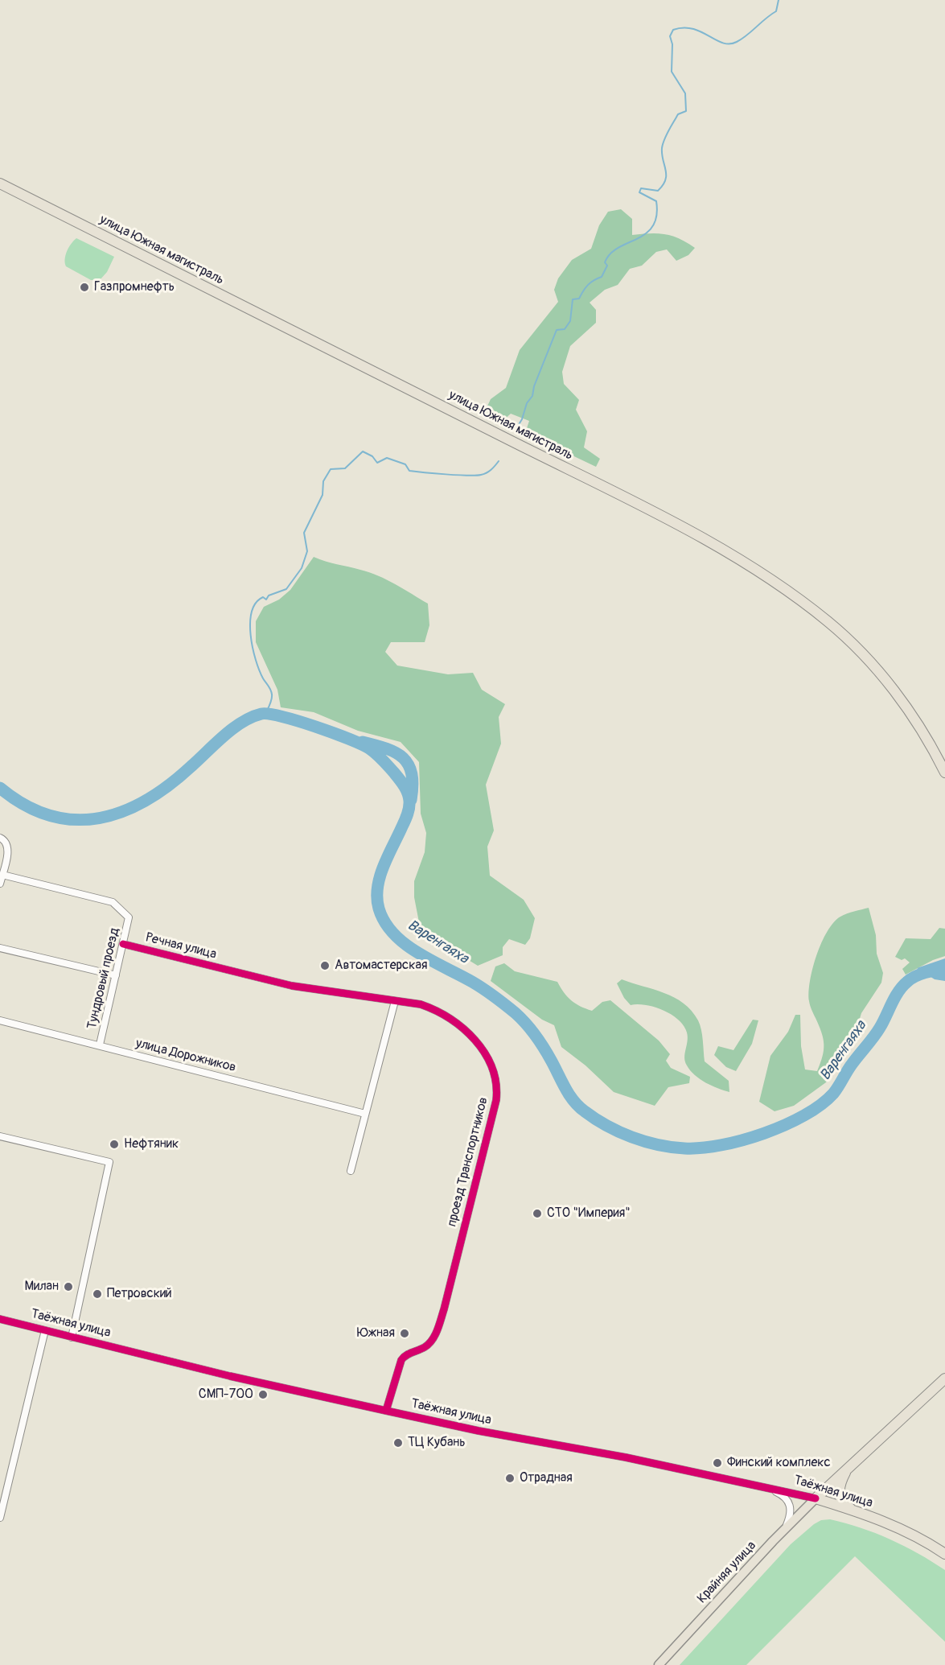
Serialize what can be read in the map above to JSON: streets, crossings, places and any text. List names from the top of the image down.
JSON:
{
  "streets": {
    "highway": ["улица Южная магистраль", "Таёжная улица"],
    "main road": ["Крайняя улица"],
    "street": [
      "Речная улица",
      "Тундровый проезд",
      "улица Дорожников",
      "проезд Транспортников"
    ]
  },
  "crossings": [
    ["Речная улица", "Тундровый проезд"],
    ["Речная улица", "проезд Транспортников"],
    ["Тундровый проезд", "улица Дорожников"],
    ["проезд Транспортников", "Таёжная улица"],
    ["Таёжная улица", "Крайняя улица"]
  ],
  "water": ["Варенгаяха"],
  "places": [
    "Газпромнефть",
    "Автомастерская",
    "Нефтяник",
    "СТО \"Империя\"",
    "Милан",
    "Петровский",
    "Южная",
    "СМП-700",
    "ТЦ Кубань",
    "Финский комплекс",
    "Отрадная"
  ]
}
